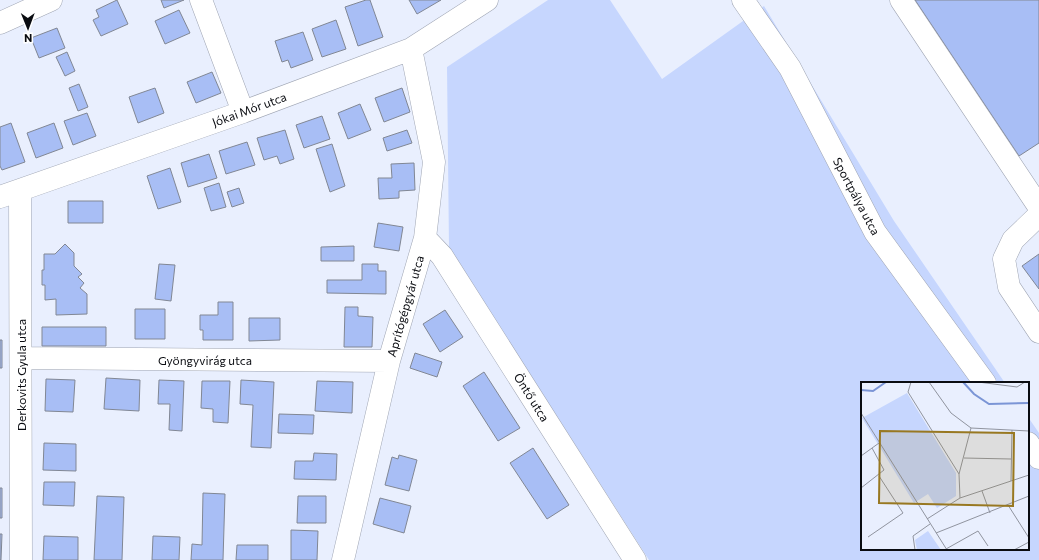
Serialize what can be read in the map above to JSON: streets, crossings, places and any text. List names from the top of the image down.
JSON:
{
  "streets": {
    "street": [
      "Jókai Mór utca",
      "Sportpálya utca",
      "Aprítógépgyár utca",
      "Gyöngyvirág utca",
      "Derkovits Gyula utca",
      "Öntő utca"
    ]
  },
  "crossings": [
    ["Jókai Mór utca", "Aprítógépgyár utca"],
    ["Jókai Mór utca", "Derkovits Gyula utca"],
    ["Aprítógépgyár utca", "Gyöngyvirág utca"],
    ["Aprítógépgyár utca", "Öntő utca"],
    ["Gyöngyvirág utca", "Derkovits Gyula utca"]
  ],
  "north": "bottom"
}
